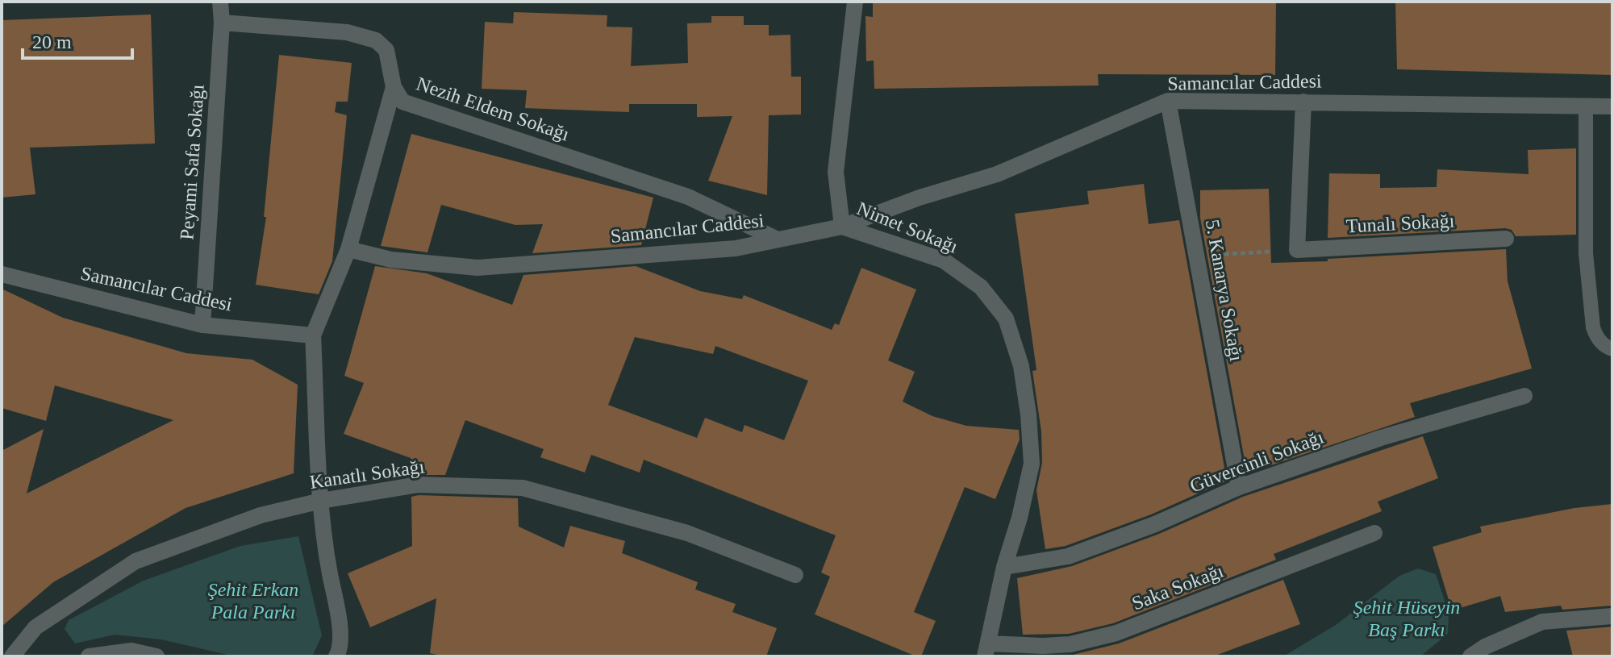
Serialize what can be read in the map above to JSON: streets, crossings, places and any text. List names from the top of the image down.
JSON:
{
  "streets": {
    "street": [
      "Samancılar Caddesi",
      "Nezih Eldem Sokağı",
      "Peyami Safa Sokağı",
      "Tunalı Sokağı",
      "Nimet Sokağı",
      "5. Kanarya Sokağı",
      "Güvercinli Sokağı",
      "Kanatlı Sokağı",
      "Saka Sokağı"
    ]
  },
  "crossings": [
    ["Samancılar Caddesi", "Nezih Eldem Sokağı"],
    ["Samancılar Caddesi", "Peyami Safa Sokağı"],
    ["Samancılar Caddesi", "Nimet Sokağı"],
    ["Samancılar Caddesi", "5. Kanarya Sokağı"],
    ["Nezih Eldem Sokağı", "Peyami Safa Sokağı"],
    ["Nimet Sokağı", "Güvercinli Sokağı"],
    ["Nimet Sokağı", "Saka Sokağı"],
    ["5. Kanarya Sokağı", "Güvercinli Sokağı"]
  ],
  "parks": ["Şehit Erkan Pala Parkı", "Şehit Hüseyin Baş Parkı"],
  "scale_bar": "20 m"
}
